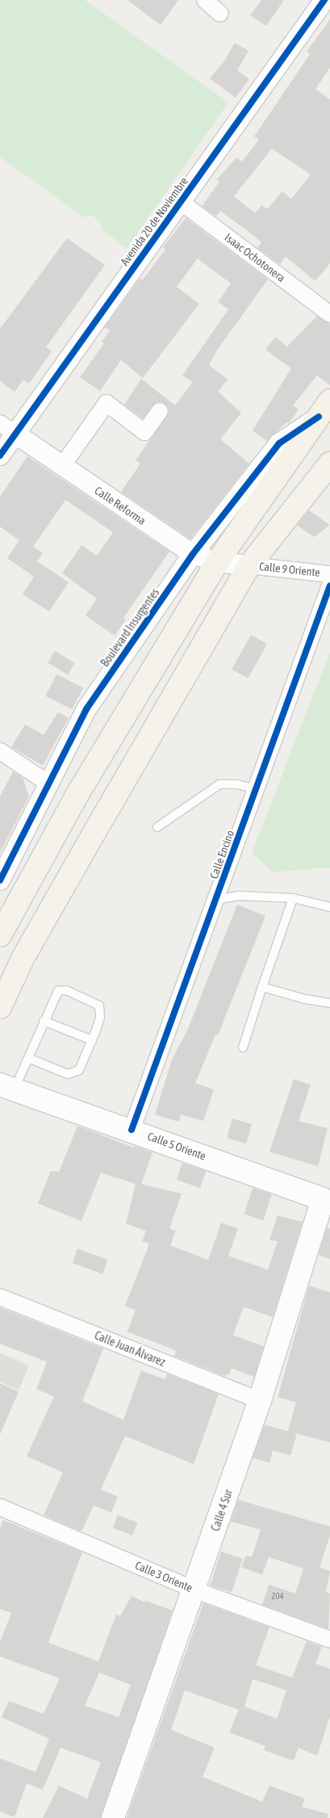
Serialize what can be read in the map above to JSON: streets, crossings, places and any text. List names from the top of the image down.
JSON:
{
  "streets": {
    "main road": ["Boulevard Insurgentes", "Calle 5 Oriente", "Calle 4 Sur"],
    "street": [
      "Avenida 20 de Noviembre",
      "Isaac Ochotonera",
      "Calle Reforma",
      "Calle 9 Oriente",
      "Calle Encino",
      "Calle Juan Álvarez",
      "Calle 3 Oriente"
    ]
  },
  "crossings": [
    ["Avenida 20 de Noviembre", "Isaac Ochotonera"],
    ["Avenida 20 de Noviembre", "Calle Reforma"],
    ["Calle Reforma", "Calle 9 Oriente"],
    ["Calle Reforma", "Boulevard Insurgentes"],
    ["Calle Encino", "Calle 5 Oriente"],
    ["Calle 5 Oriente", "Calle 4 Sur"],
    ["Calle Juan Álvarez", "Calle 4 Sur"],
    ["Calle 4 Sur", "Calle 3 Oriente"]
  ],
  "house_numbers": ["204"]
}
